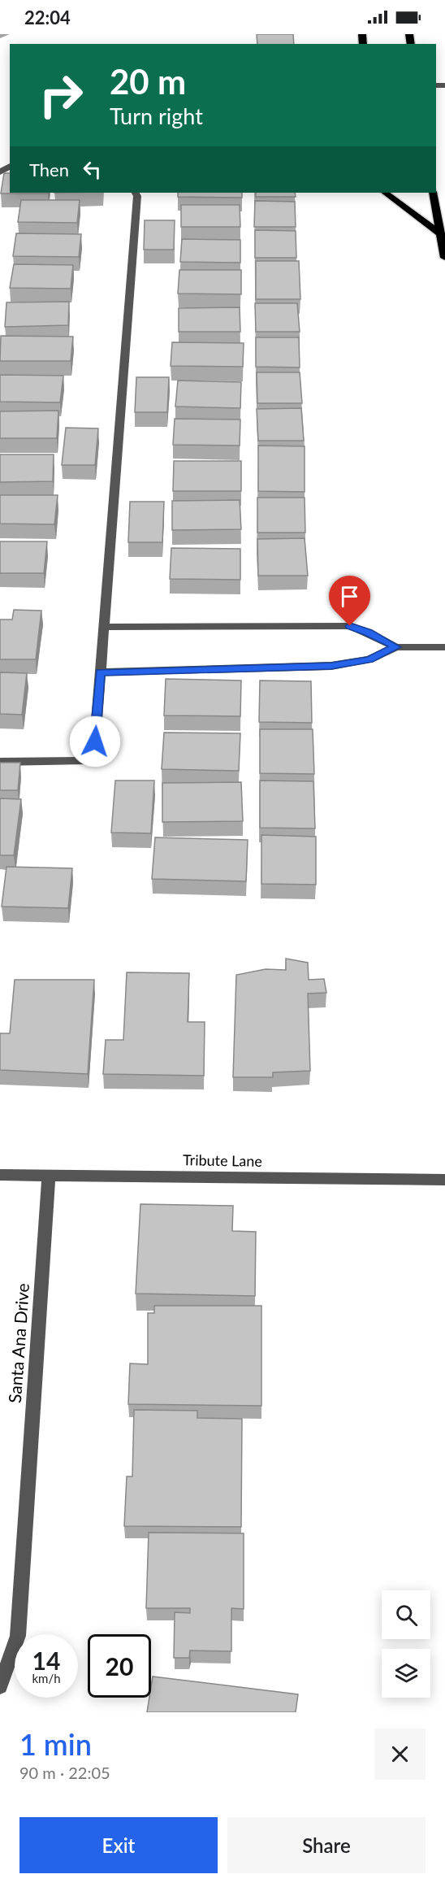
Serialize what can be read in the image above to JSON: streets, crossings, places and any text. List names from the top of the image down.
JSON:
{
  "streets": {
    "street": ["Tribute Lane", "Santa Ana Drive"]
  },
  "crossings": [
    ["Tribute Lane", "Santa Ana Drive"]
  ],
  "page": {
    "status": "22:04",
    "turn": ["20 m", "Turn right"],
    "then": "Then",
    "speed": "14 km/h",
    "limit": "20",
    "heading": ["1 min", "90 m · 22:05"],
    "buttons": ["Exit", "Share"]
  }
}
